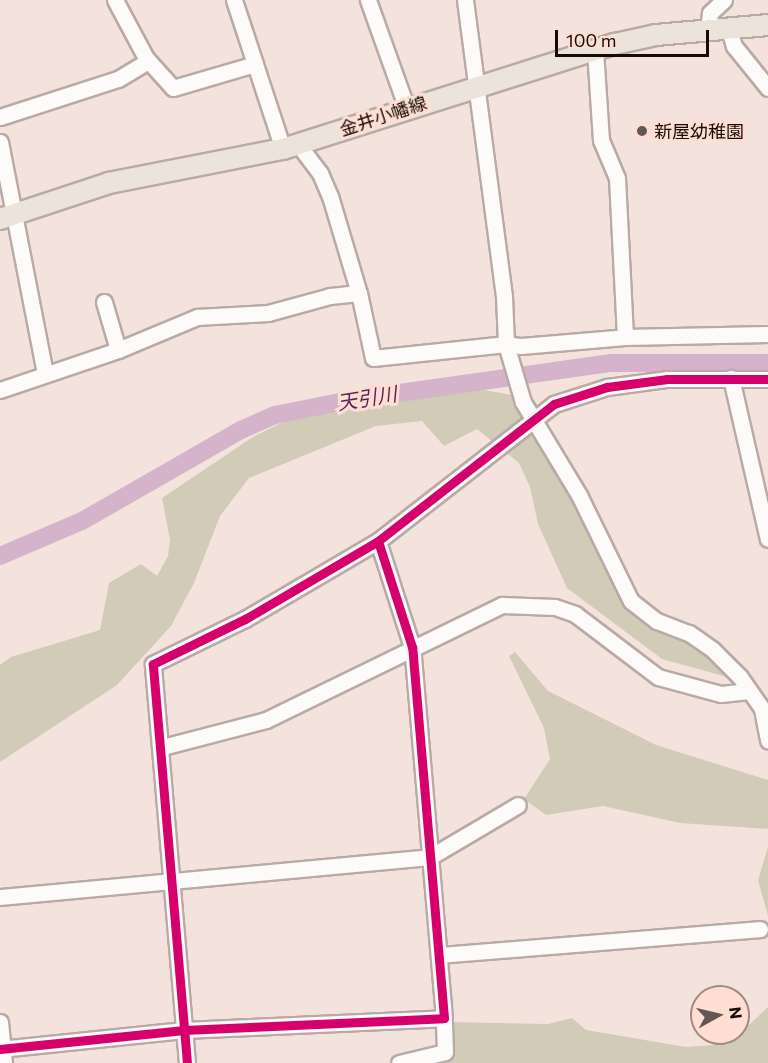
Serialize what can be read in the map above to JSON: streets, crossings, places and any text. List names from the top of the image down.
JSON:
{
  "streets": {
    "main road": ["金井小幡線"]
  },
  "water": ["天引川"],
  "places": ["新屋幼稚園"],
  "scale_bar": "100 m",
  "north": "right"
}
